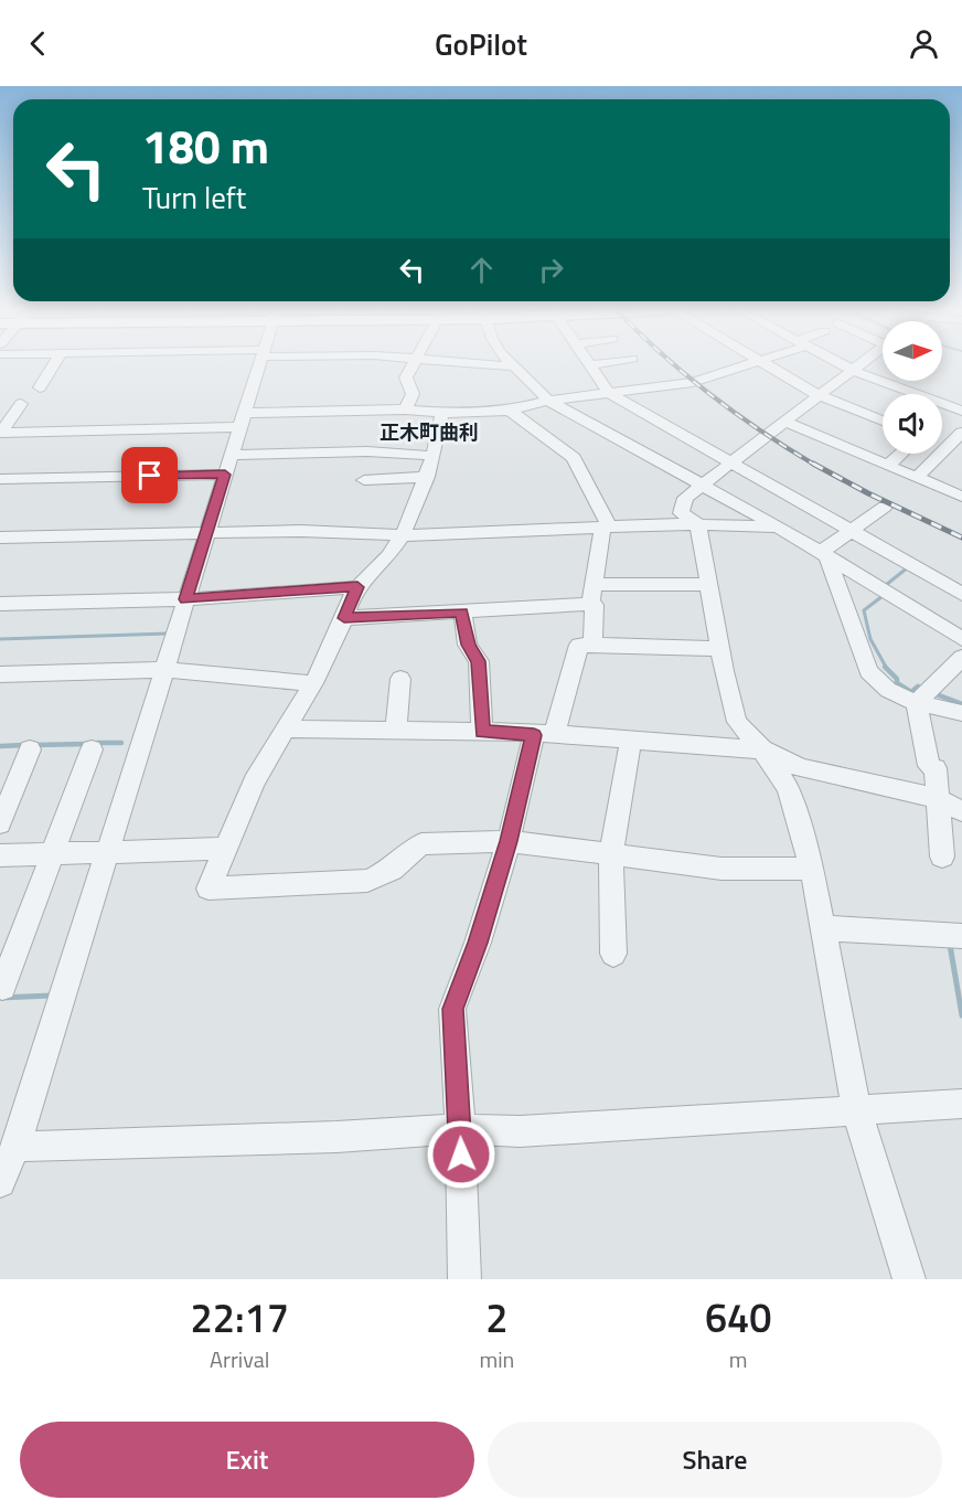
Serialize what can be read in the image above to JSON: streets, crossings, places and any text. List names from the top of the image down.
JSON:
{
  "districts": ["正木町曲利"],
  "north": "right",
  "page": {
    "header": "GoPilot",
    "turn": ["180 m", "Turn left"],
    "eta": [
      "22:17",
      "Arrival",
      "2",
      "min",
      "640",
      "m"
    ],
    "buttons": ["Exit", "Share"]
  }
}
